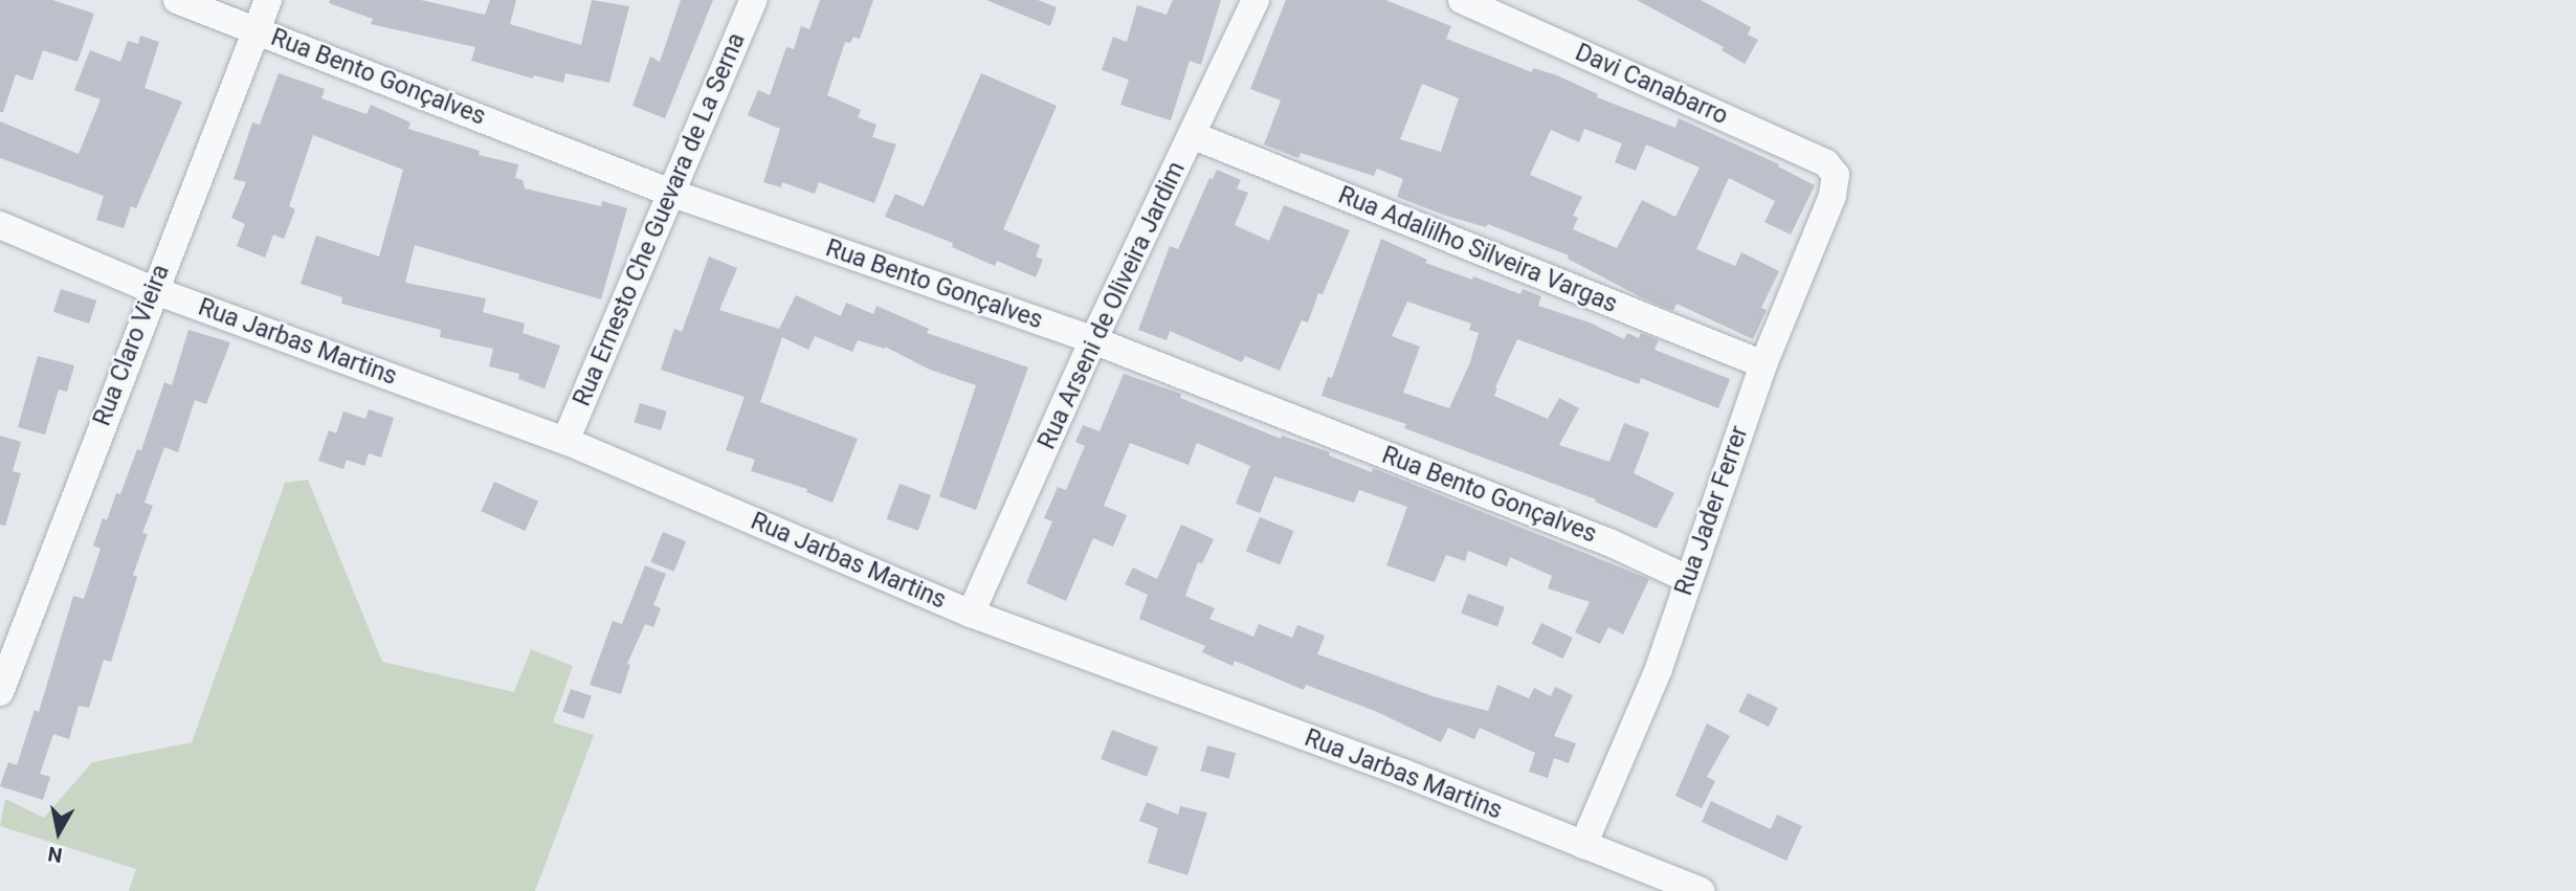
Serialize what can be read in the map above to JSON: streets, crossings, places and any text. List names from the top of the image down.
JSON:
{
  "streets": {
    "street": [
      "Rua Bento Gonçalves",
      "Davi Canabarro",
      "Rua Ernesto Che Guevara de La Serna",
      "Rua Adalilho Silveira Vargas",
      "Rua Arseni de Oliveira Jardim",
      "Rua Jarbas Martins",
      "Rua Claro Vieira",
      "Rua Jader Ferrer"
    ]
  },
  "crossings": [
    ["Rua Bento Gonçalves", "Rua Ernesto Che Guevara de La Serna"],
    ["Rua Bento Gonçalves", "Rua Arseni de Oliveira Jardim"],
    ["Rua Bento Gonçalves", "Rua Claro Vieira"],
    ["Rua Bento Gonçalves", "Rua Jader Ferrer"],
    ["Davi Canabarro", "Rua Jader Ferrer"],
    ["Rua Ernesto Che Guevara de La Serna", "Rua Jarbas Martins"],
    ["Rua Adalilho Silveira Vargas", "Rua Arseni de Oliveira Jardim"],
    ["Rua Adalilho Silveira Vargas", "Rua Jader Ferrer"],
    ["Rua Arseni de Oliveira Jardim", "Rua Jarbas Martins"],
    ["Rua Jarbas Martins", "Rua Claro Vieira"],
    ["Rua Jarbas Martins", "Rua Jader Ferrer"]
  ],
  "north": "bottom"
}
